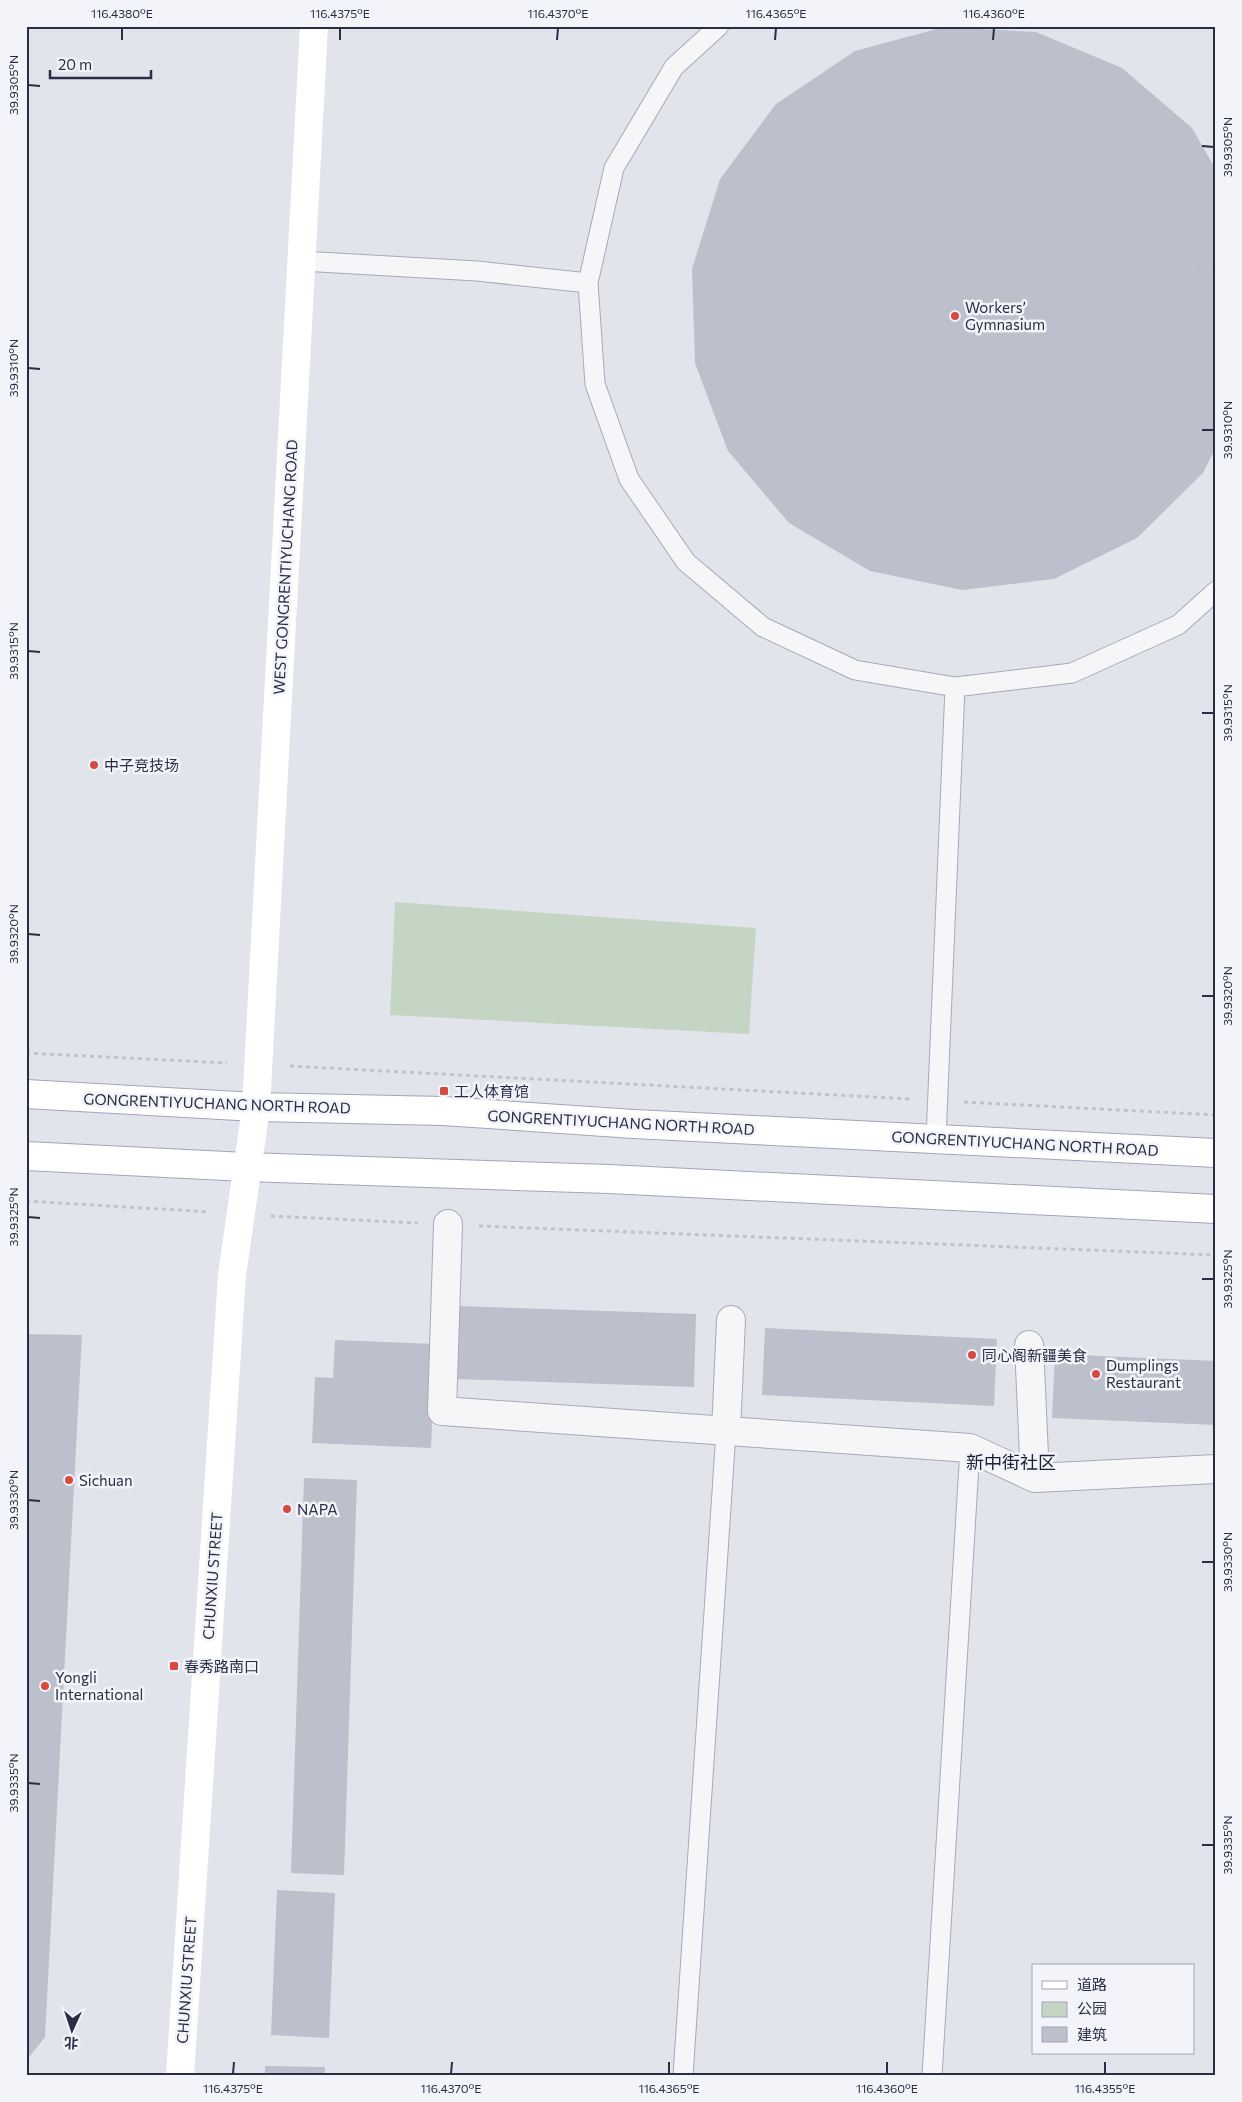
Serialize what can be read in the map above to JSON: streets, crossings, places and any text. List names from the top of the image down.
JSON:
{
  "streets": {
    "main road": ["WEST GONGRENTIYUCHANG ROAD", "GONGRENTIYUCHANG NORTH ROAD", "CHUNXIU STREET"]
  },
  "crossings": [
    ["WEST GONGRENTIYUCHANG ROAD", "GONGRENTIYUCHANG NORTH ROAD"],
    ["WEST GONGRENTIYUCHANG ROAD", "CHUNXIU STREET"]
  ],
  "districts": ["新中街社区"],
  "places": {
    "other": [
      "Workers’ Gymnasium",
      "中子竞技场",
      "同心阁新疆美食",
      "Dumplings Restaurant",
      "Sichuan",
      "NAPA",
      "Yongli International"
    ],
    "transit": ["工人体育馆", "春秀路南口"]
  },
  "legend": ["道路", "公园", "建筑"],
  "scale_bar": "20 m",
  "north": "bottom",
  "coordinates": [
    "116.4380°E",
    "116.4375°E",
    "116.4370°E",
    "116.4365°E",
    "116.4360°E",
    "39.9305°N",
    "39.9310°N",
    "39.9315°N",
    "39.9320°N",
    "39.9325°N",
    "39.9330°N",
    "39.9335°N",
    "116.4355°E"
  ]
}
